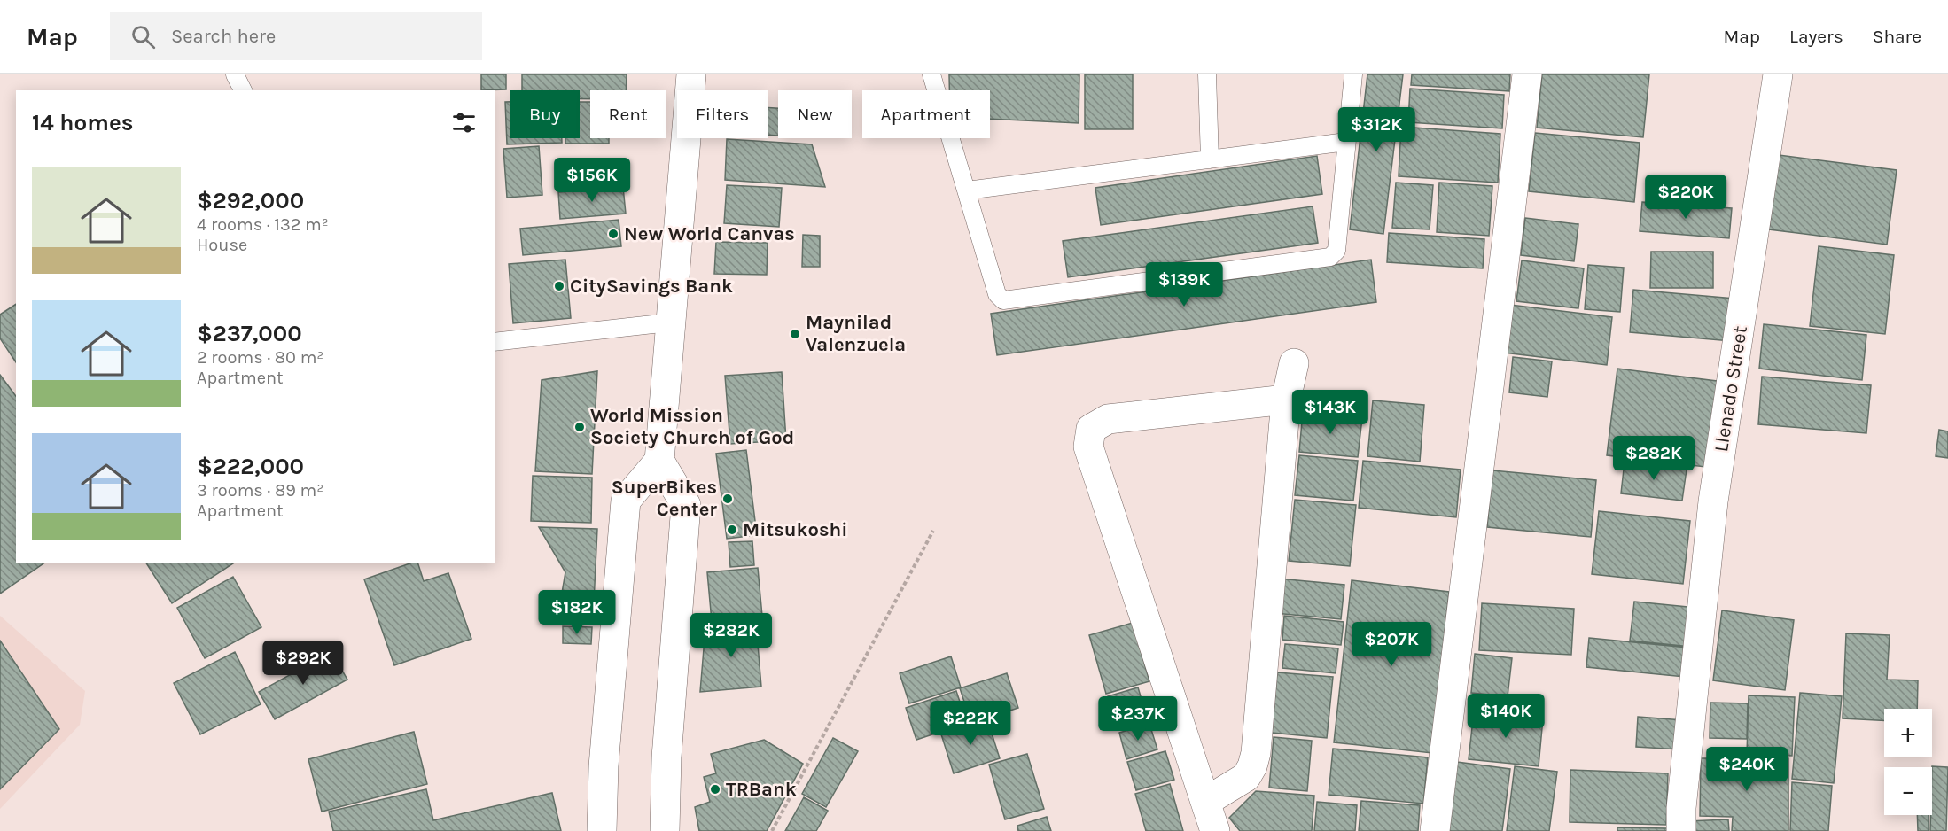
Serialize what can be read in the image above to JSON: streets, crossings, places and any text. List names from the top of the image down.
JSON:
{
  "streets": {
    "main road": ["Llenado Street"]
  },
  "places": [
    "New World Canvas",
    "CitySavings Bank",
    "Maynilad Valenzuela",
    "World Mission Society Church of God",
    "SuperBikes Center",
    "Mitsukoshi",
    "TRBank"
  ],
  "page": {
    "header": "Map",
    "search": "Search here",
    "nav": ["Map", "Layers", "Share"],
    "chip": [
      "Buy",
      "Rent",
      "Filters",
      "New",
      "Apartment"
    ],
    "heading": "14 homes",
    "price": [
      "$312K",
      "$156K",
      "$220K",
      "$139K",
      "$143K",
      "$282K",
      "$182K",
      "$282K",
      "$207K",
      "$292K",
      "$140K",
      "$237K",
      "$222K",
      "$240K"
    ],
    "list": [
      {
        "name": "$292,000",
        "note": "4 rooms · 132 m² · House"
      },
      {
        "name": "$237,000",
        "note": "2 rooms · 80 m² · Apartment"
      },
      {
        "name": "$222,000",
        "note": "3 rooms · 89 m² · Apartment"
      }
    ],
    "map_buttons": ["+", "−"]
  }
}
